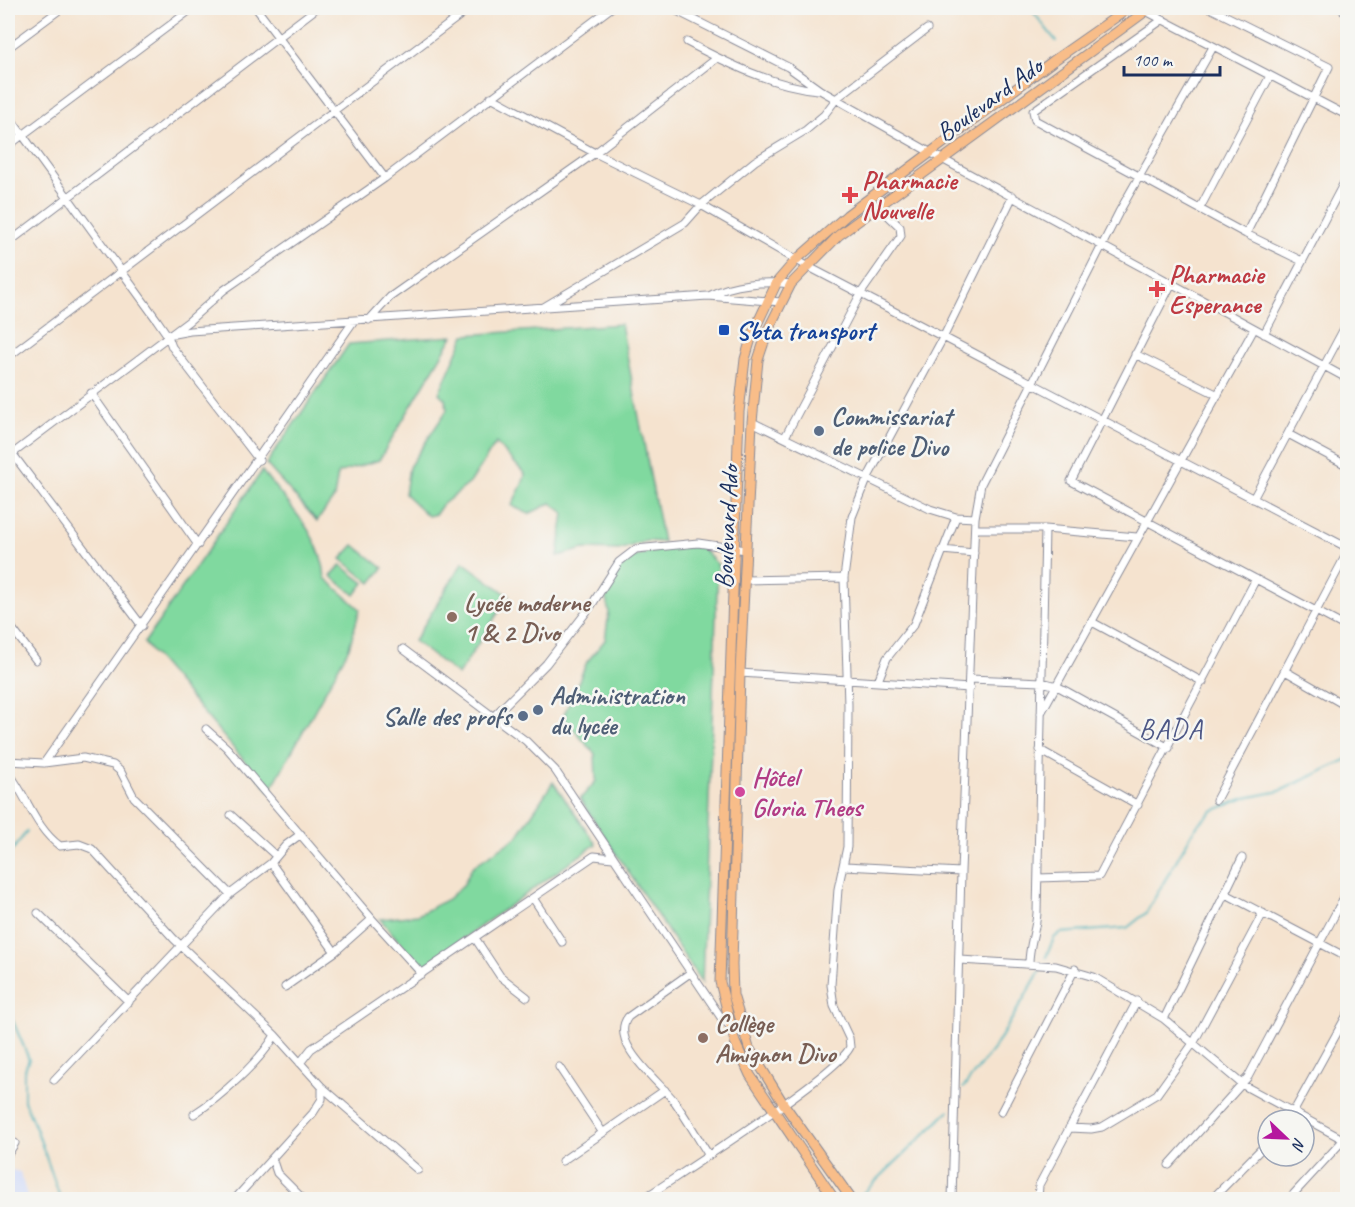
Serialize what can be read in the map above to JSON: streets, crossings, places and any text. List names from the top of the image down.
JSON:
{
  "streets": {
    "main road": ["Boulevard Ado"]
  },
  "districts": ["BADA"],
  "places": {
    "health": ["Pharmacie Nouvelle", "Pharmacie Esperance"],
    "transit": ["Sbta transport"],
    "other": [
      "Commissariat de police Divo",
      "Lycée moderne 1 & 2 Divo",
      "Administration du lycée",
      "Salle des profs",
      "Hôtel Gloria Theos",
      "Collège Amignon Divo"
    ]
  },
  "scale_bar": "100 m",
  "north": "bottom right"
}
